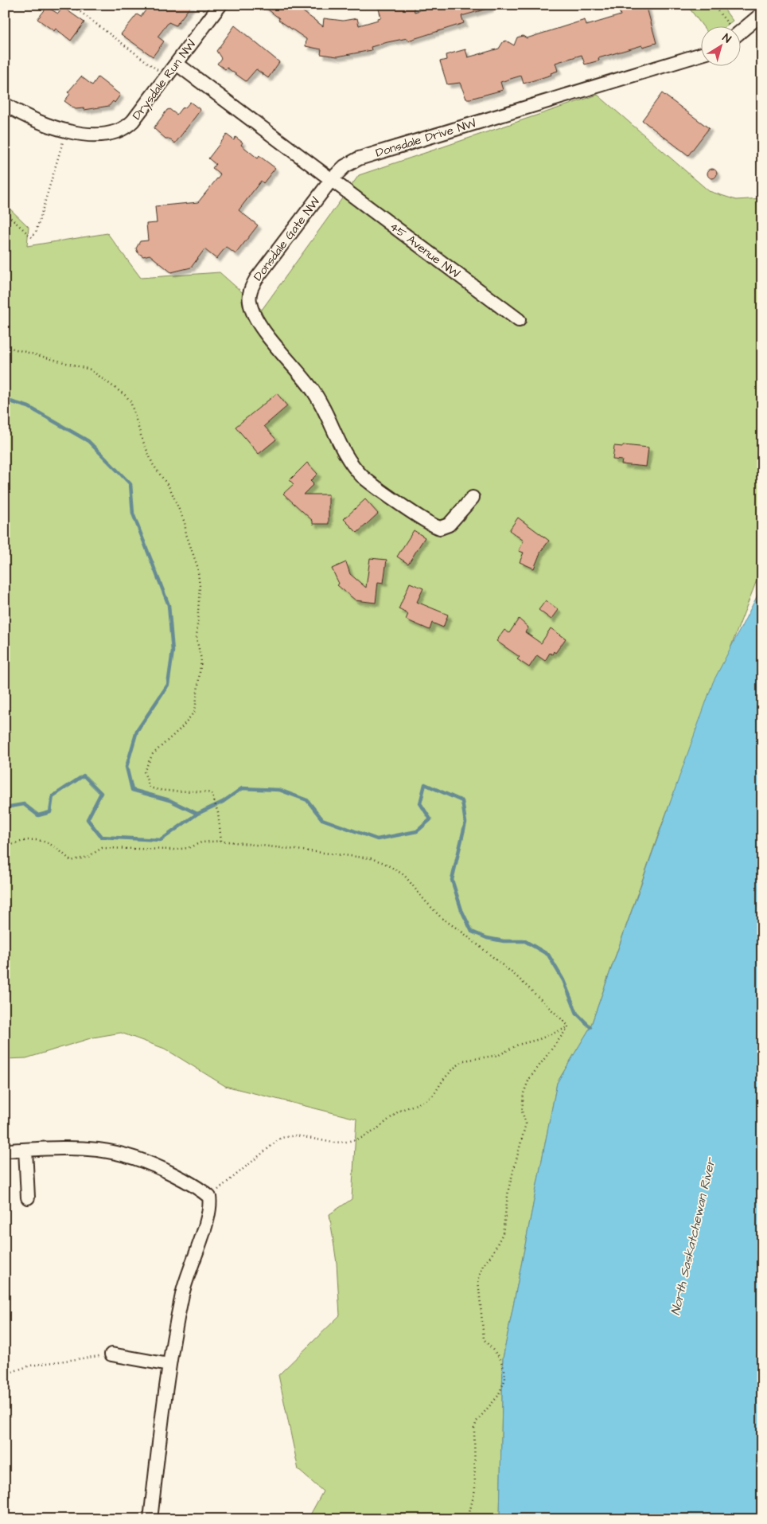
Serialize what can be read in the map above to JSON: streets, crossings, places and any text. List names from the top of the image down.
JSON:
{
  "streets": {
    "street": [
      "Drysdale Run NW",
      "Donsdale Drive NW",
      "Donsdale Gate NW",
      "45 Avenue NW"
    ]
  },
  "crossings": [
    ["Donsdale Drive NW", "Donsdale Gate NW"],
    ["Donsdale Drive NW", "45 Avenue NW"],
    ["Donsdale Gate NW", "45 Avenue NW"]
  ],
  "water": ["North Saskatchewan River"],
  "north": "top right"
}
